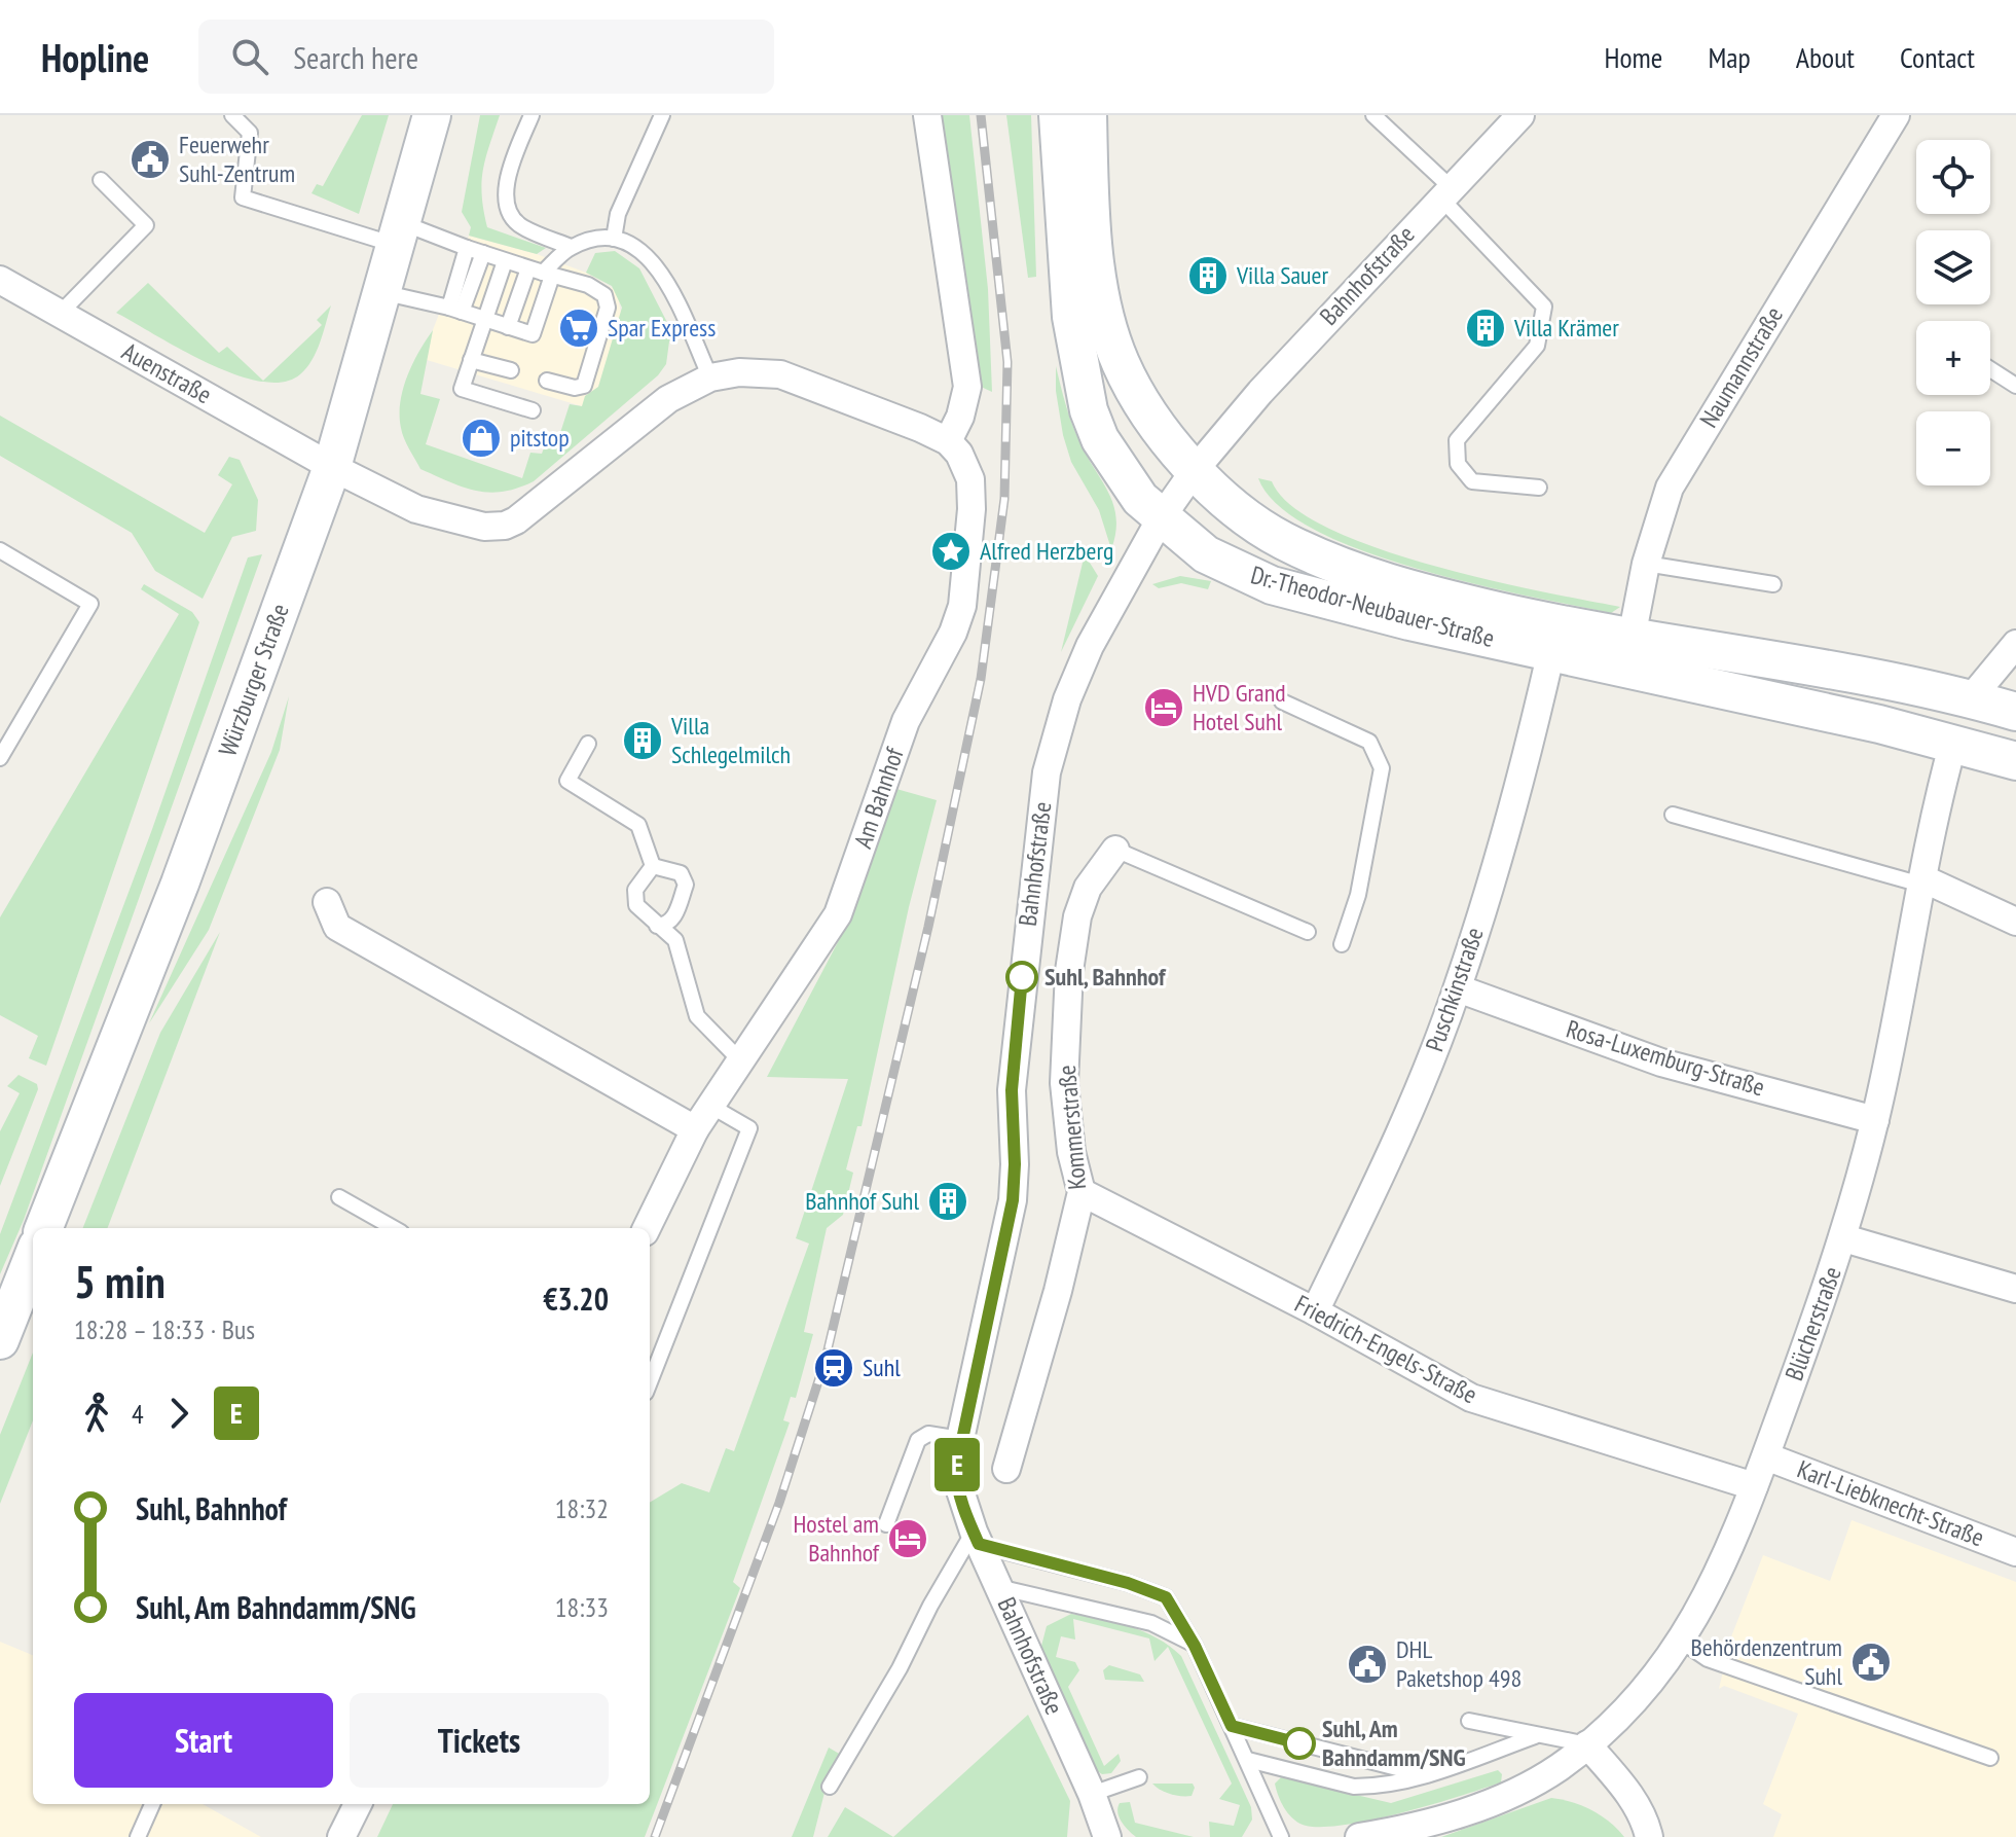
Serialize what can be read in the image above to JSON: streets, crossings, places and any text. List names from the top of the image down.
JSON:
{
  "streets": {
    "main road": ["Dr.-Theodor-Neubauer-Straße", "Würzburger Straße"],
    "street": [
      "Bahnhofstraße",
      "Naumannstraße",
      "Auenstraße",
      "Am Bahnhof",
      "Puschkinstraße",
      "Rosa-Luxemburg-Straße",
      "Kommerstraße",
      "Blücherstraße",
      "Friedrich-Engels-Straße",
      "Karl-Liebknecht-Straße"
    ]
  },
  "crossings": [
    ["Bahnhofstraße", "Dr.-Theodor-Neubauer-Straße"],
    ["Naumannstraße", "Dr.-Theodor-Neubauer-Straße"],
    ["Auenstraße", "Würzburger Straße"],
    ["Dr.-Theodor-Neubauer-Straße", "Puschkinstraße"],
    ["Dr.-Theodor-Neubauer-Straße", "Blücherstraße"],
    ["Puschkinstraße", "Rosa-Luxemburg-Straße"],
    ["Puschkinstraße", "Friedrich-Engels-Straße"],
    ["Rosa-Luxemburg-Straße", "Blücherstraße"],
    ["Kommerstraße", "Friedrich-Engels-Straße"],
    ["Blücherstraße", "Friedrich-Engels-Straße"],
    ["Blücherstraße", "Karl-Liebknecht-Straße"]
  ],
  "places": {
    "public building": ["Feuerwehr Suhl-Zentrum", "Behördenzentrum Suhl", "DHL Paketshop 498"],
    "building": [
      "Villa Sauer",
      "Villa Krämer",
      "Villa Schlegelmilch",
      "Bahnhof Suhl"
    ],
    "supermarket": ["Spar Express"],
    "shop": ["pitstop"],
    "place": ["Alfred Herzberg"],
    "hotel": ["HVD Grand Hotel Suhl", "Hostel am Bahnhof"],
    "other": ["Suhl, Bahnhof", "Suhl, Am Bahndamm/SNG"],
    "station": ["Suhl"]
  },
  "lines": ["bus line E"],
  "page": {
    "header": "Hopline",
    "search": "Search here",
    "nav": [
      "Home",
      "Map",
      "About",
      "Contact"
    ],
    "on_map": "E",
    "map_buttons": ["+", "−"],
    "heading": ["5 min", "18:28 – 18:33 · Bus", "€3.20"],
    "legs": ["4", "E"],
    "list": [
      {
        "name": "Suhl, Bahnhof",
        "value": "18:32"
      },
      {
        "name": "Suhl, Am Bahndamm/SNG",
        "value": "18:33"
      }
    ],
    "buttons": ["Start", "Tickets"]
  }
}
